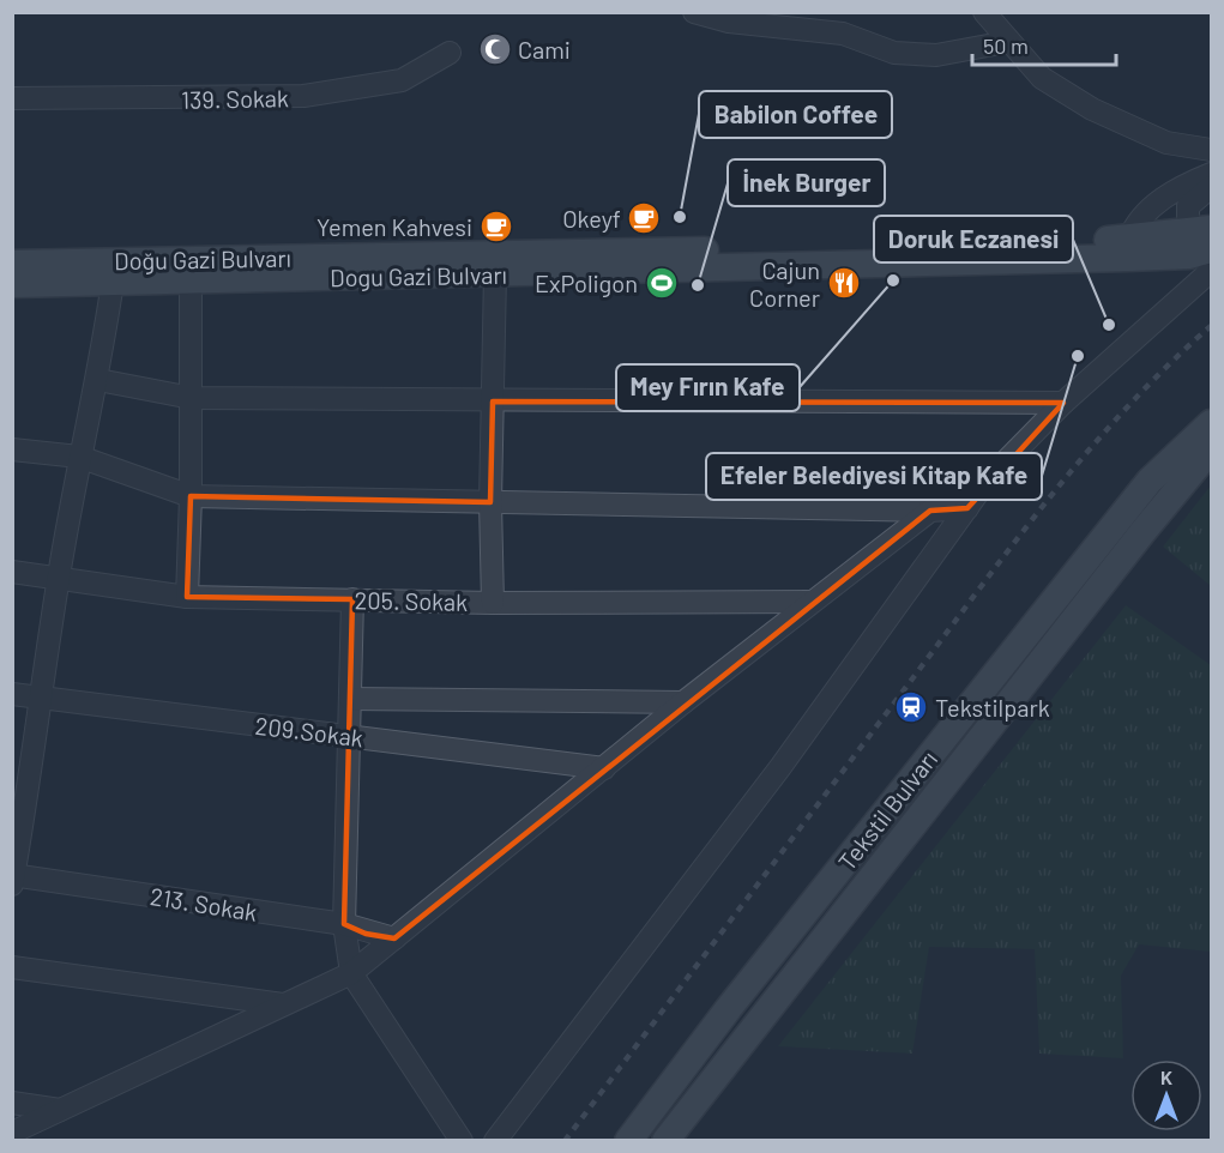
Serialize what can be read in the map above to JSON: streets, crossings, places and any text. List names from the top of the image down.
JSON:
{
  "streets": {
    "main road": ["Doğu Gazi Bulvarı", "Dogu Gazi Bulvarı", "Tekstil Bulvarı"],
    "street": [
      "139. Sokak",
      "205. Sokak",
      "209.Sokak",
      "213. Sokak"
    ]
  },
  "crossings": [
    ["Doğu Gazi Bulvarı", "Dogu Gazi Bulvarı"]
  ],
  "places": {
    "mosque": ["Cami"],
    "other": [
      "Babilon Coffee",
      "Mey Fırın Kafe",
      "İnek Burger",
      "Doruk Eczanesi",
      "Efeler Belediyesi Kitap Kafe"
    ],
    "cafe": ["Okeyf", "Yemen Kahvesi"],
    "sports": ["ExPoligon"],
    "restaurant": ["Cajun Corner"],
    "station": ["Tekstilpark"]
  },
  "scale_bar": "50 m",
  "north": "top"
}
